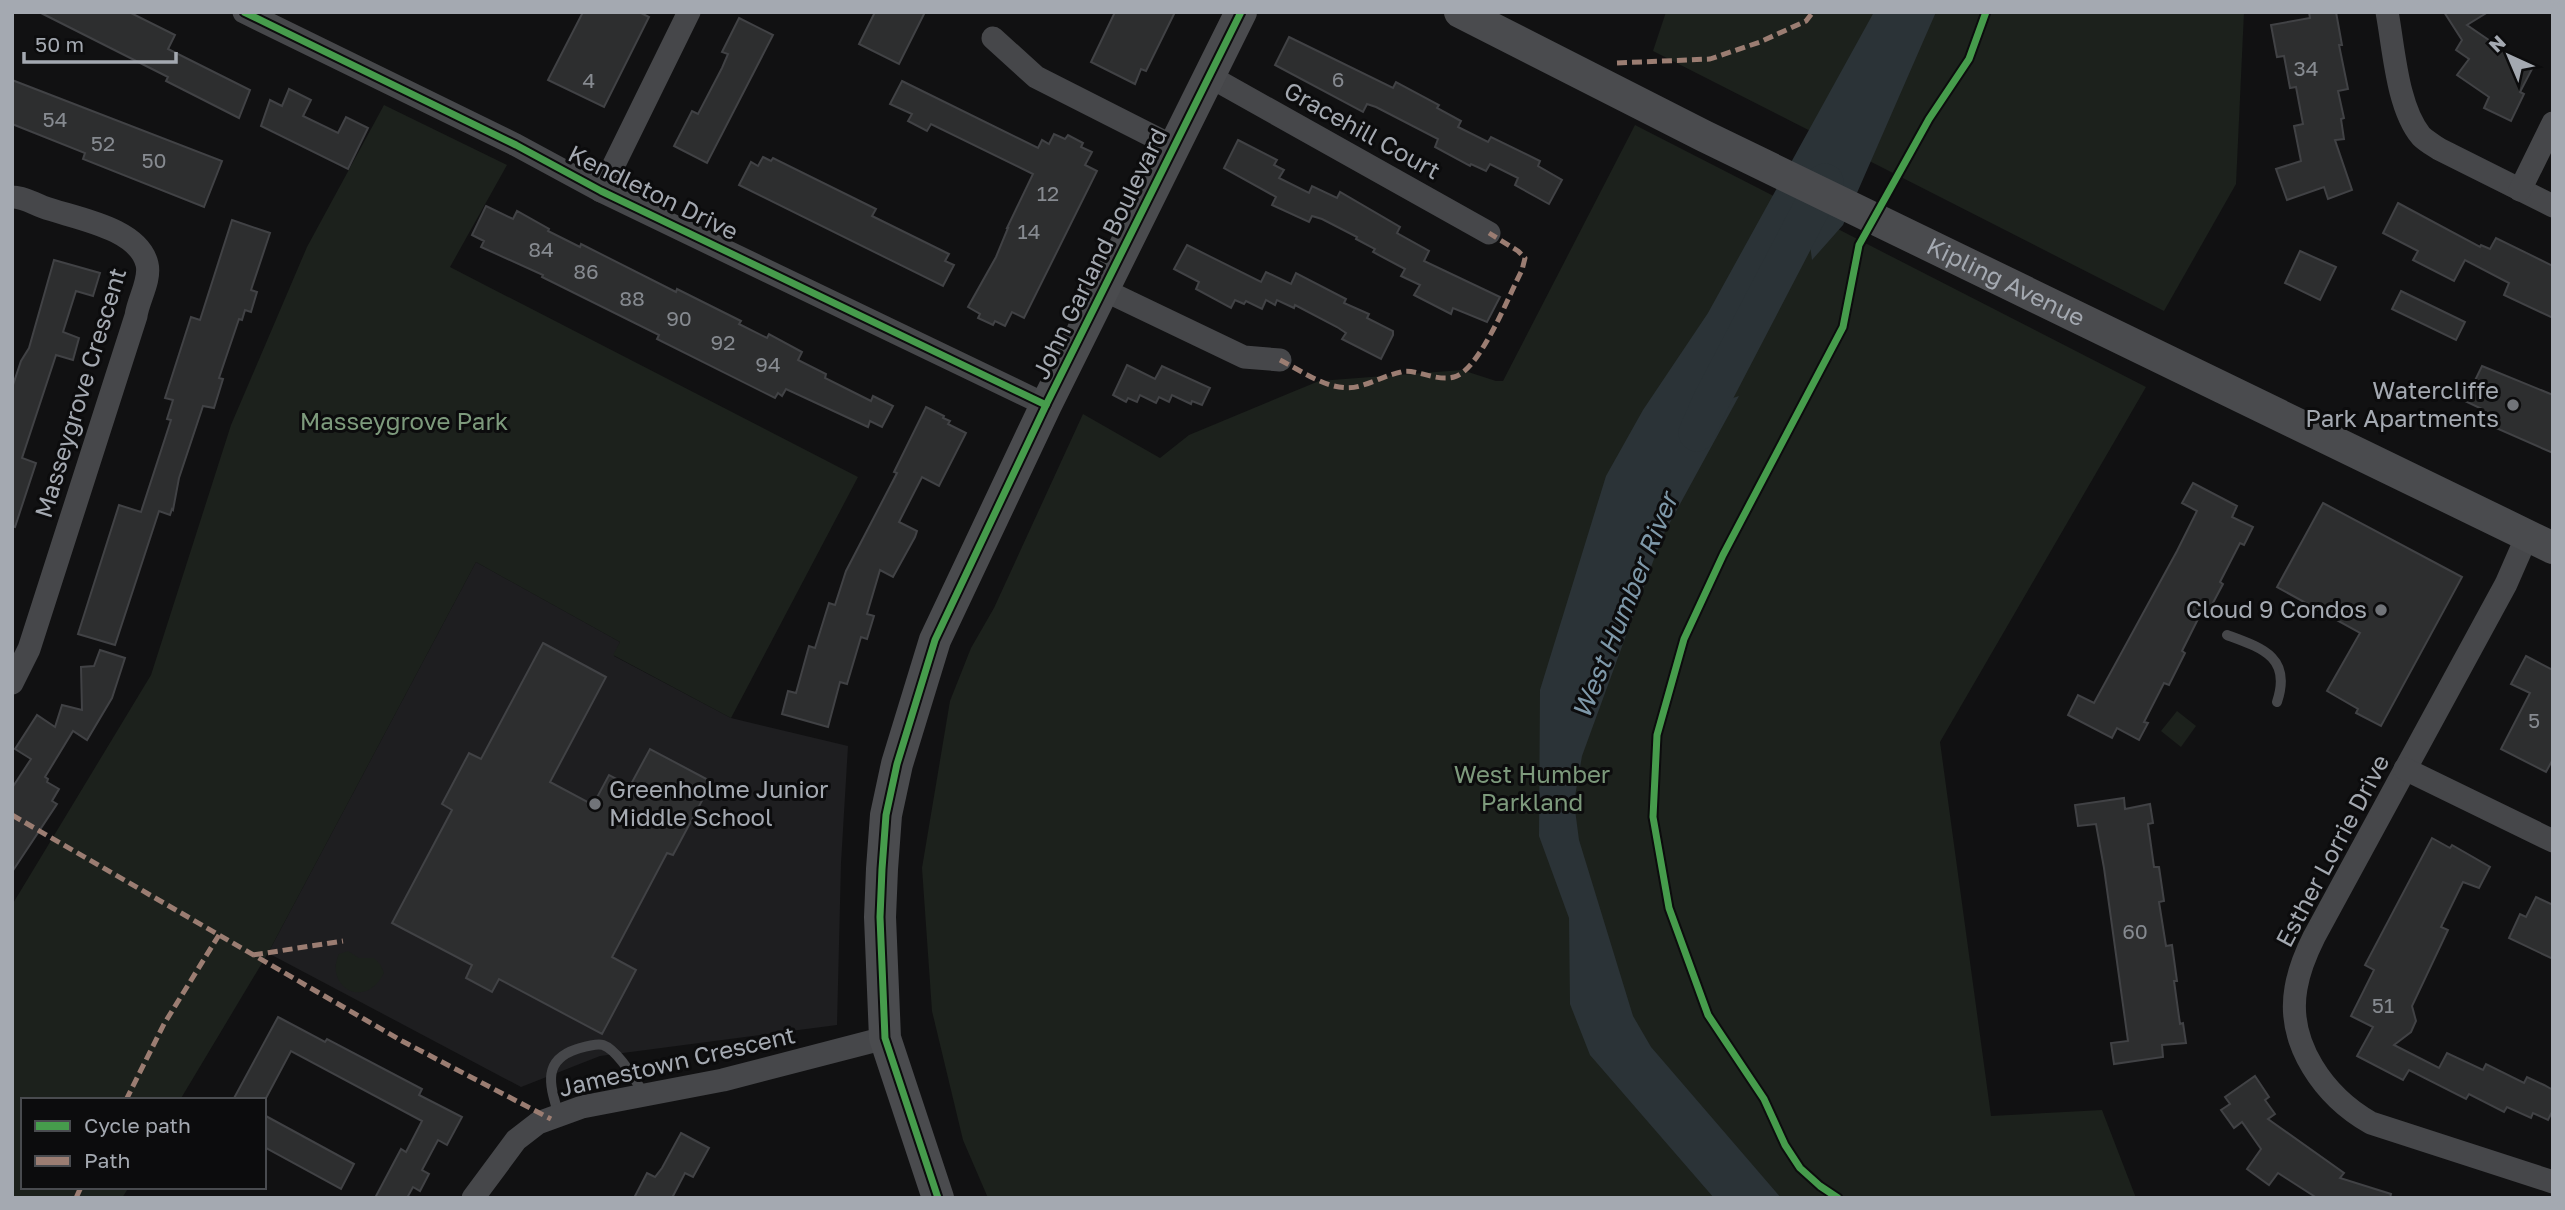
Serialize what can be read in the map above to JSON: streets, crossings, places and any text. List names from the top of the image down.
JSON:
{
  "streets": {
    "street": [
      "Gracehill Court",
      "Kendleton Drive",
      "John Garland Boulevard",
      "Kipling Avenue",
      "Masseygrove Crescent",
      "Esther Lorrie Drive",
      "Jamestown Crescent"
    ]
  },
  "crossings": [
    ["Gracehill Court", "John Garland Boulevard"],
    ["Kendleton Drive", "John Garland Boulevard"],
    ["John Garland Boulevard", "Jamestown Crescent"],
    ["Kipling Avenue", "Esther Lorrie Drive"]
  ],
  "water": ["West Humber River"],
  "parks": ["Masseygrove Park", "West Humber Parkland"],
  "places": ["Watercliffe Park Apartments", "Cloud 9 Condos", "Greenholme Junior Middle School"],
  "house_numbers": [
    "34",
    "6",
    "4",
    "54",
    "52",
    "50",
    "12",
    "14",
    "84",
    "86",
    "88",
    "90",
    "92",
    "94",
    "5",
    "60",
    "51"
  ],
  "legend": ["Cycle path", "Path"],
  "scale_bar": "50 m",
  "north": "top left"
}
